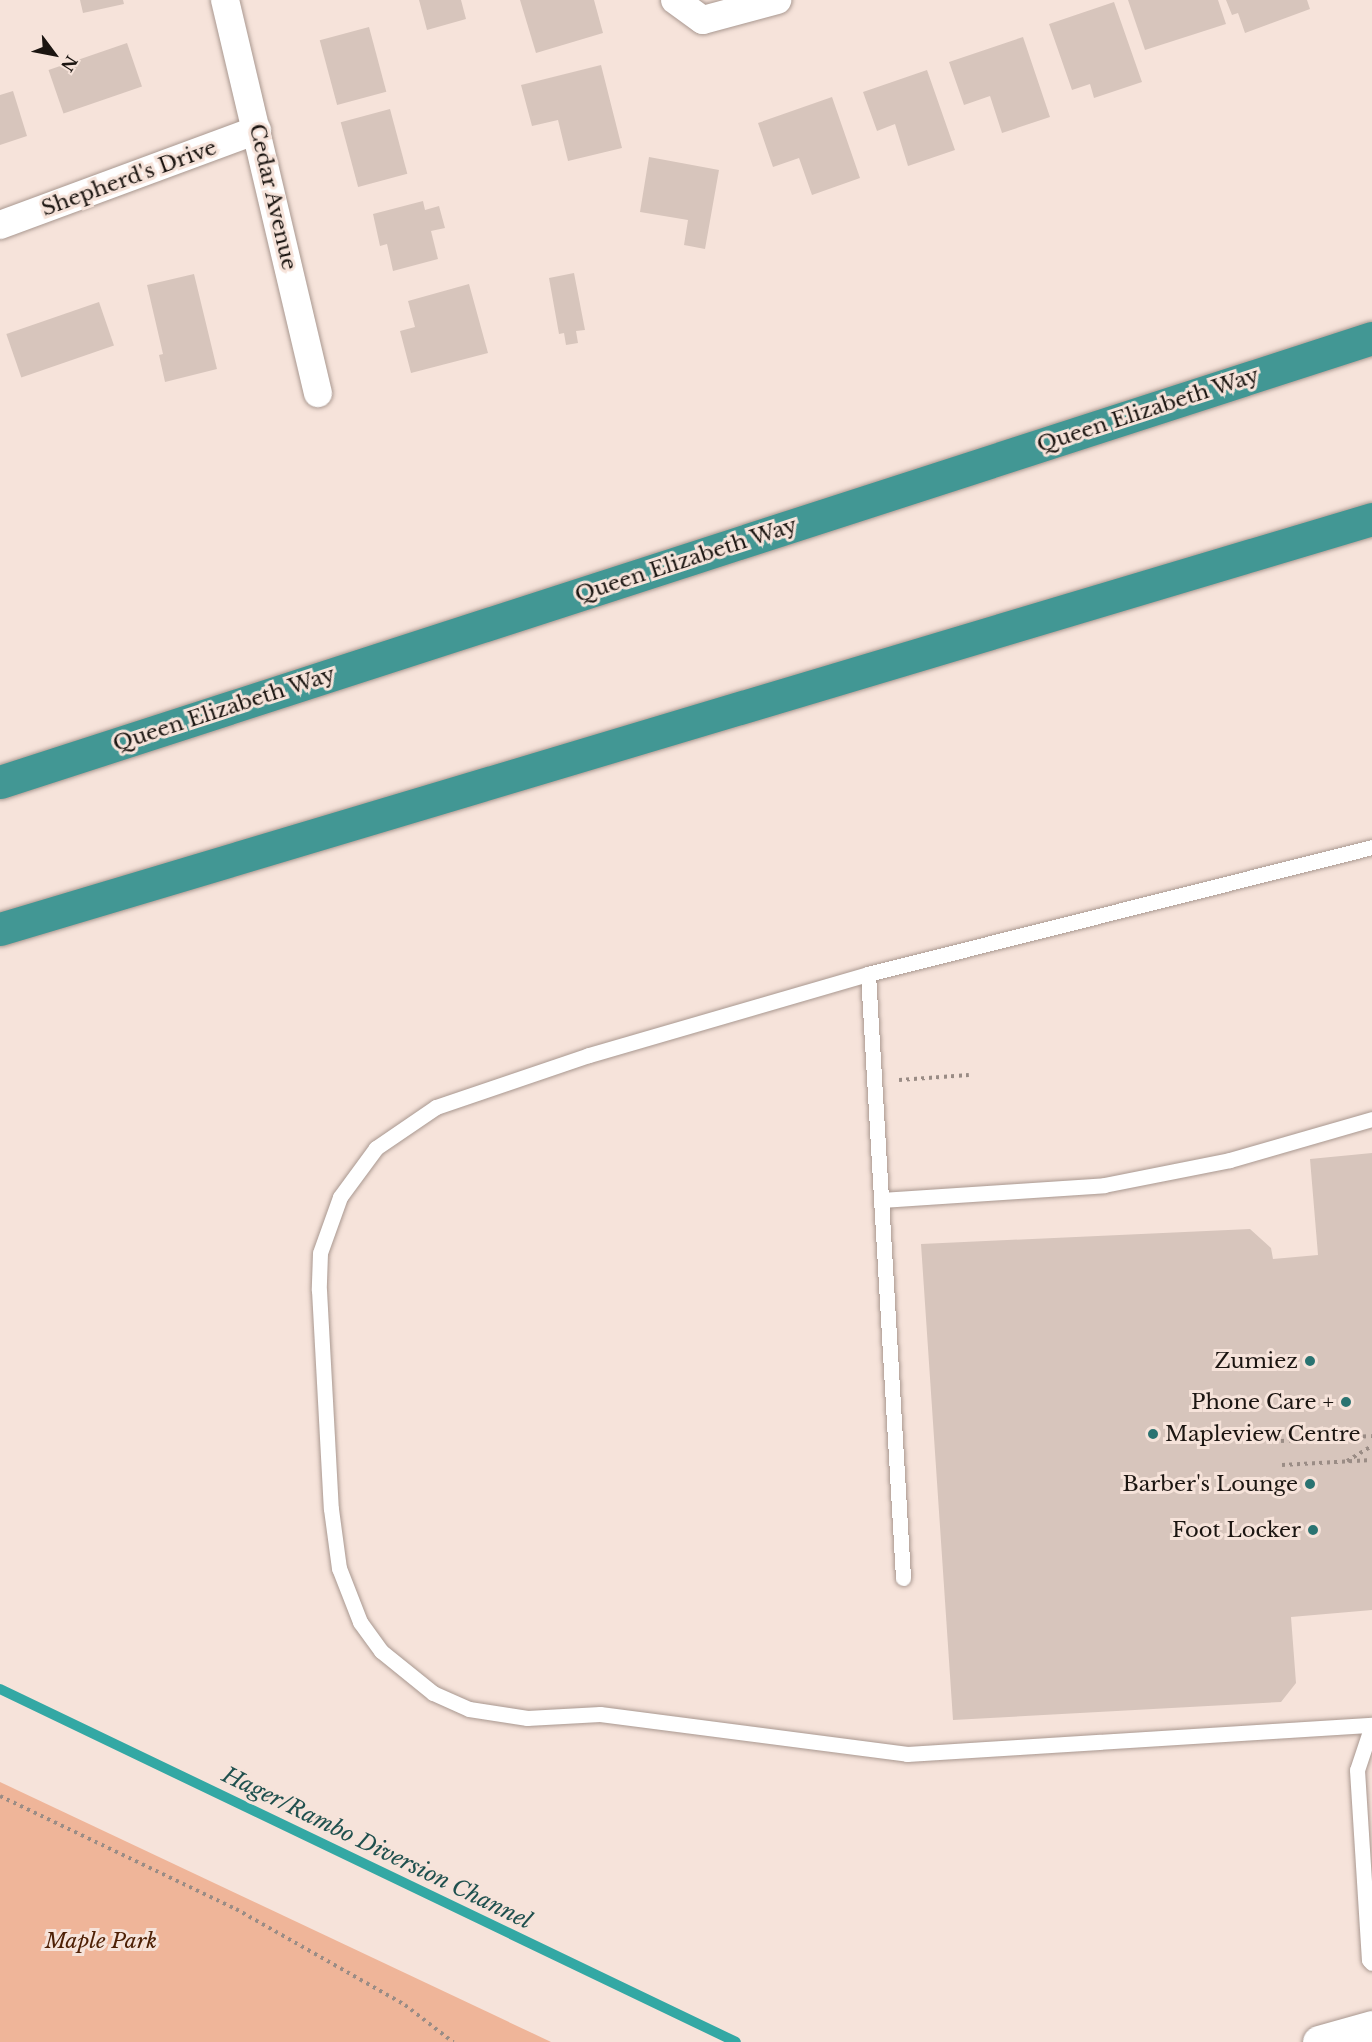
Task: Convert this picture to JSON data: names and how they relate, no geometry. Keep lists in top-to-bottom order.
{
  "streets": {
    "highway": ["Queen Elizabeth Way"],
    "street": ["Shepherd's Drive", "Cedar Avenue"]
  },
  "crossings": [
    ["Shepherd's Drive", "Cedar Avenue"]
  ],
  "water": ["Hager/Rambo Diversion Channel"],
  "parks": ["Maple Park"],
  "places": [
    "Zumiez",
    "Phone Care +",
    "Mapleview Centre",
    "Barber's Lounge",
    "Foot Locker"
  ],
  "north": "bottom right"
}
